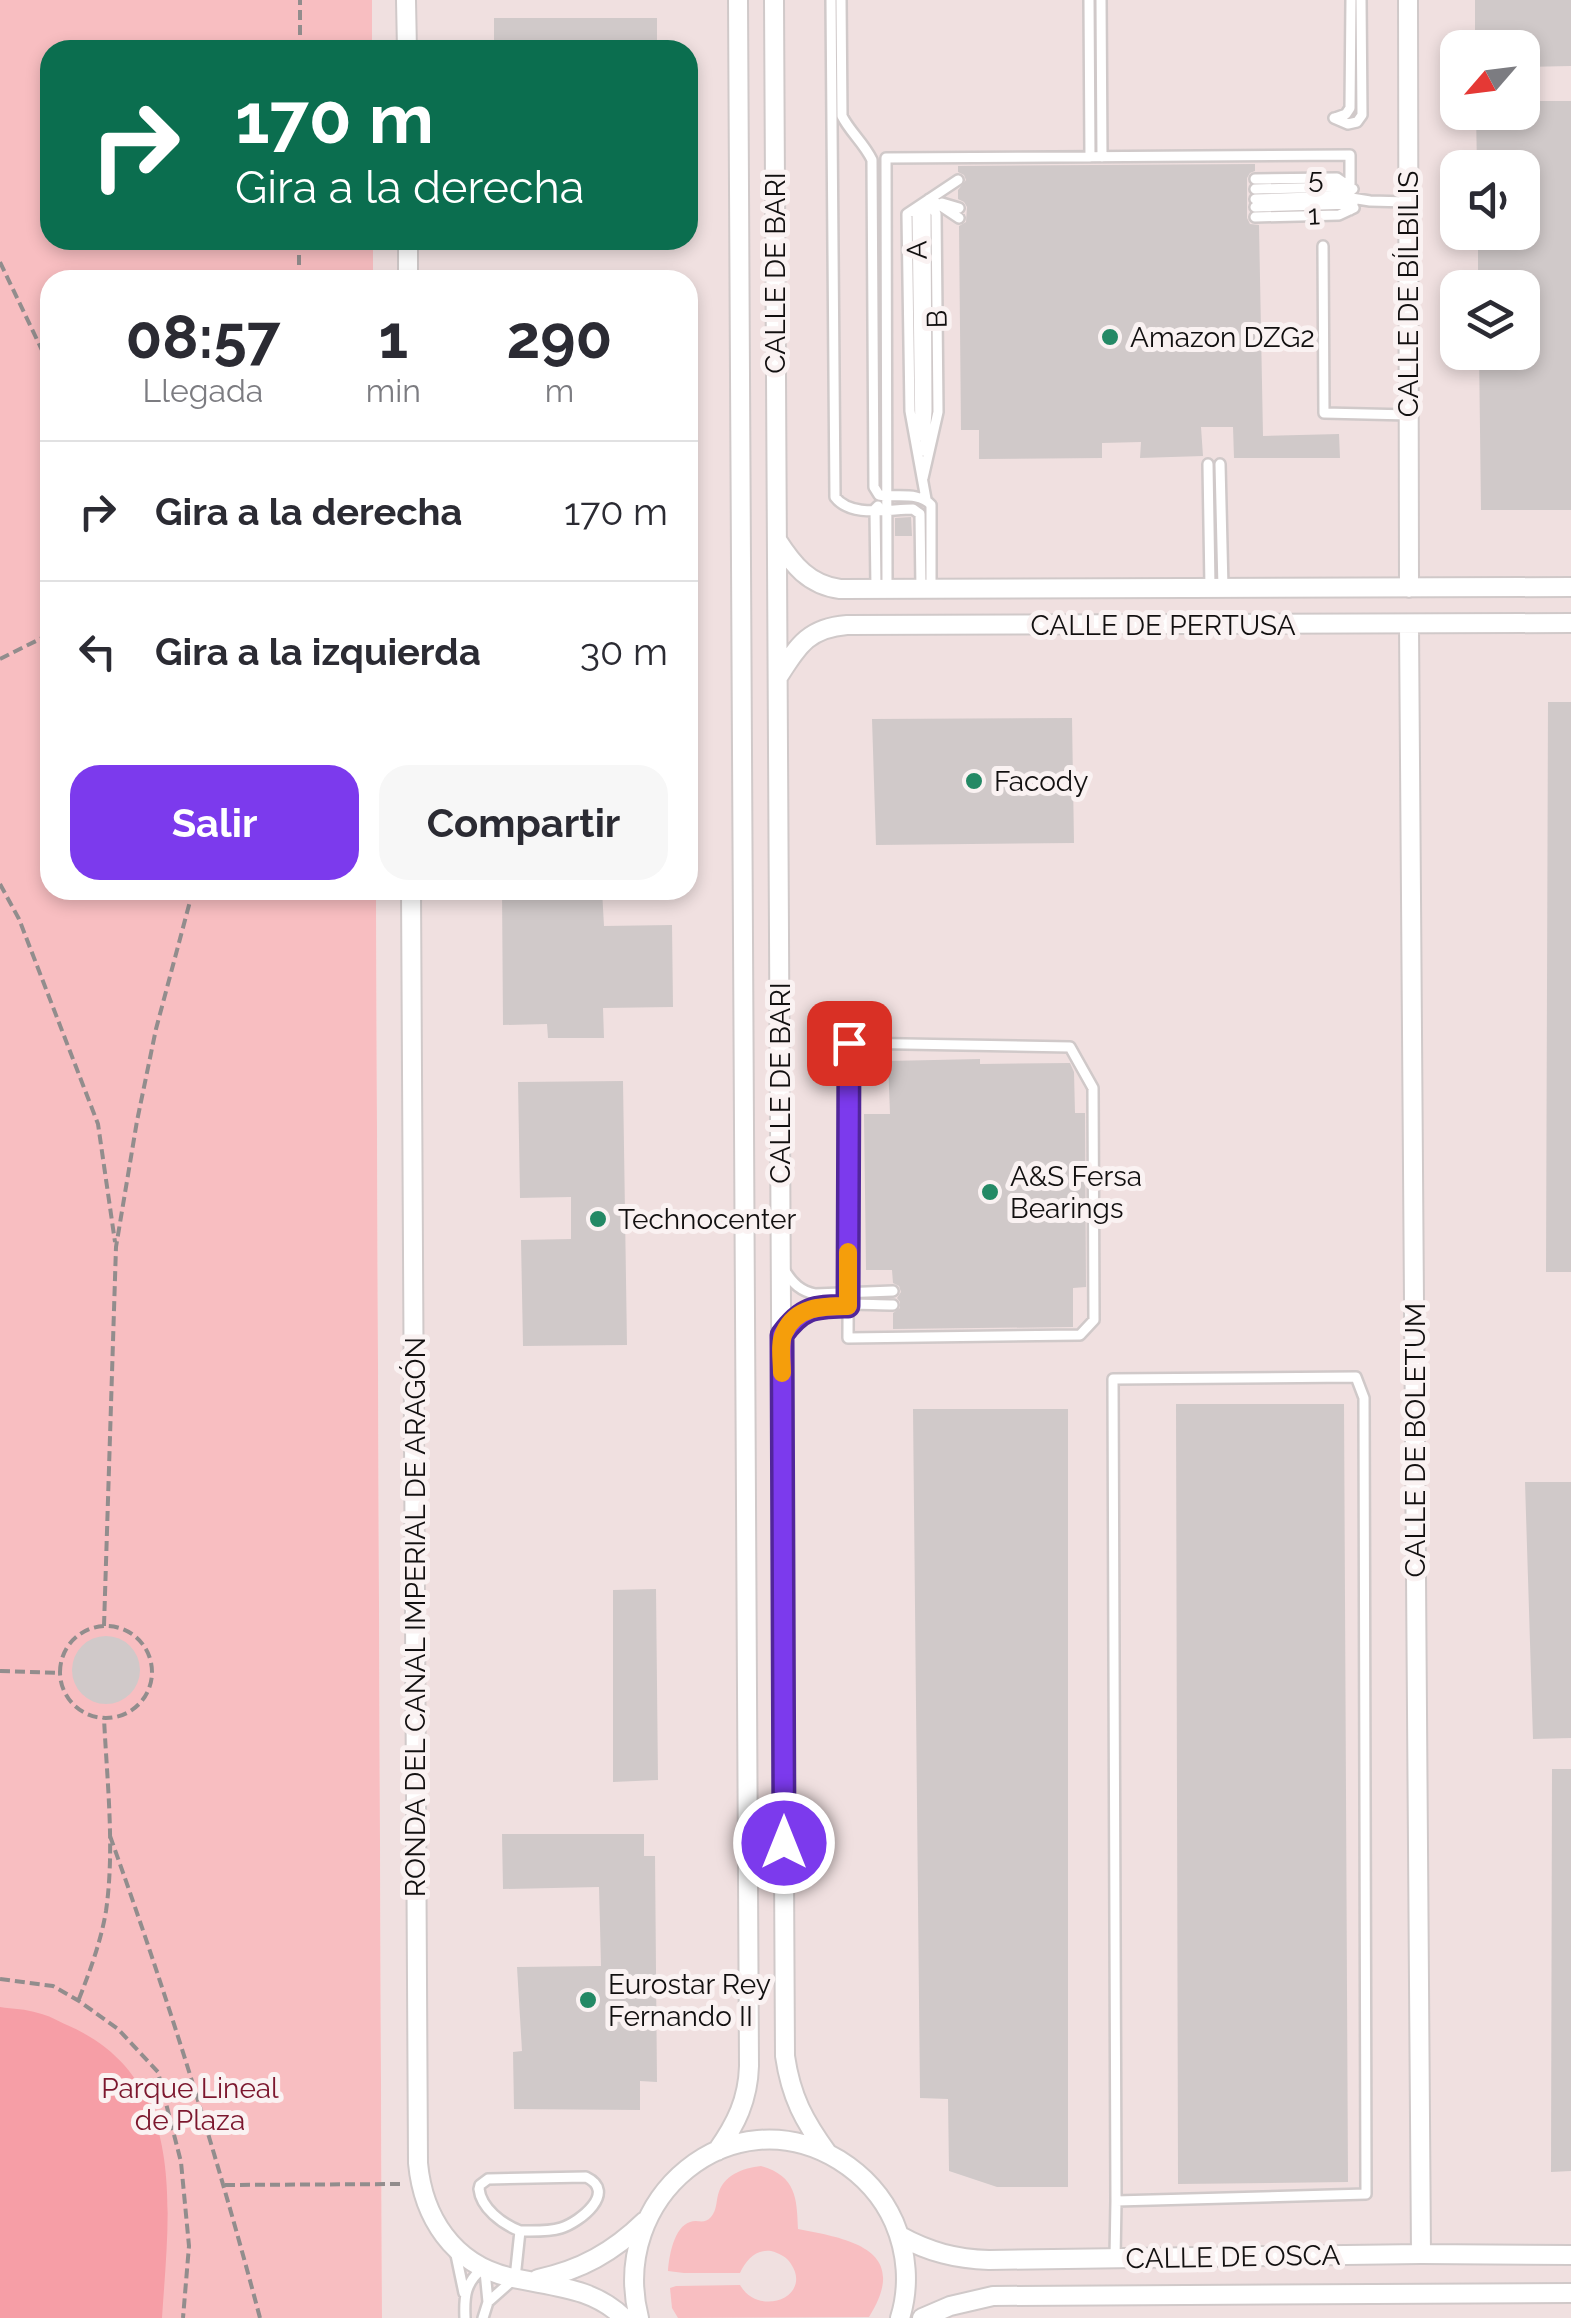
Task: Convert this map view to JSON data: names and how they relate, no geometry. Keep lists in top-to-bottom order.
{
  "streets": {
    "street": [
      "CALLE DE BARI",
      "CALLE DE BÍLBILIS",
      "CALLE DE PERTUSA",
      "CALLE DE BOLETUM",
      "RONDA DEL CANAL IMPERIAL DE ARAGÓN",
      "CALLE DE OSCA"
    ],
    "lane": [
      "5",
      "1",
      "A",
      "B"
    ]
  },
  "crossings": [
    ["5", "1"],
    ["A", "B"],
    ["CALLE DE BARI", "CALLE DE PERTUSA"],
    ["CALLE DE BÍLBILIS", "CALLE DE PERTUSA"],
    ["CALLE DE PERTUSA", "CALLE DE BOLETUM"],
    ["CALLE DE BOLETUM", "CALLE DE OSCA"]
  ],
  "parks": ["Parque Lineal de Plaza"],
  "places": [
    "Amazon DZG2",
    "Facody",
    "A&S Fersa Bearings",
    "Technocenter",
    "Eurostar Rey Fernando II"
  ],
  "north": "bottom left",
  "page": {
    "turn": ["170 m", "Gira a la derecha"],
    "eta": [
      "08:57",
      "Llegada",
      "1",
      "min",
      "290",
      "m"
    ],
    "list": [
      {
        "name": "Gira a la derecha",
        "value": "170 m"
      },
      {
        "name": "Gira a la izquierda",
        "value": "30 m"
      }
    ],
    "buttons": ["Salir", "Compartir"]
  }
}
